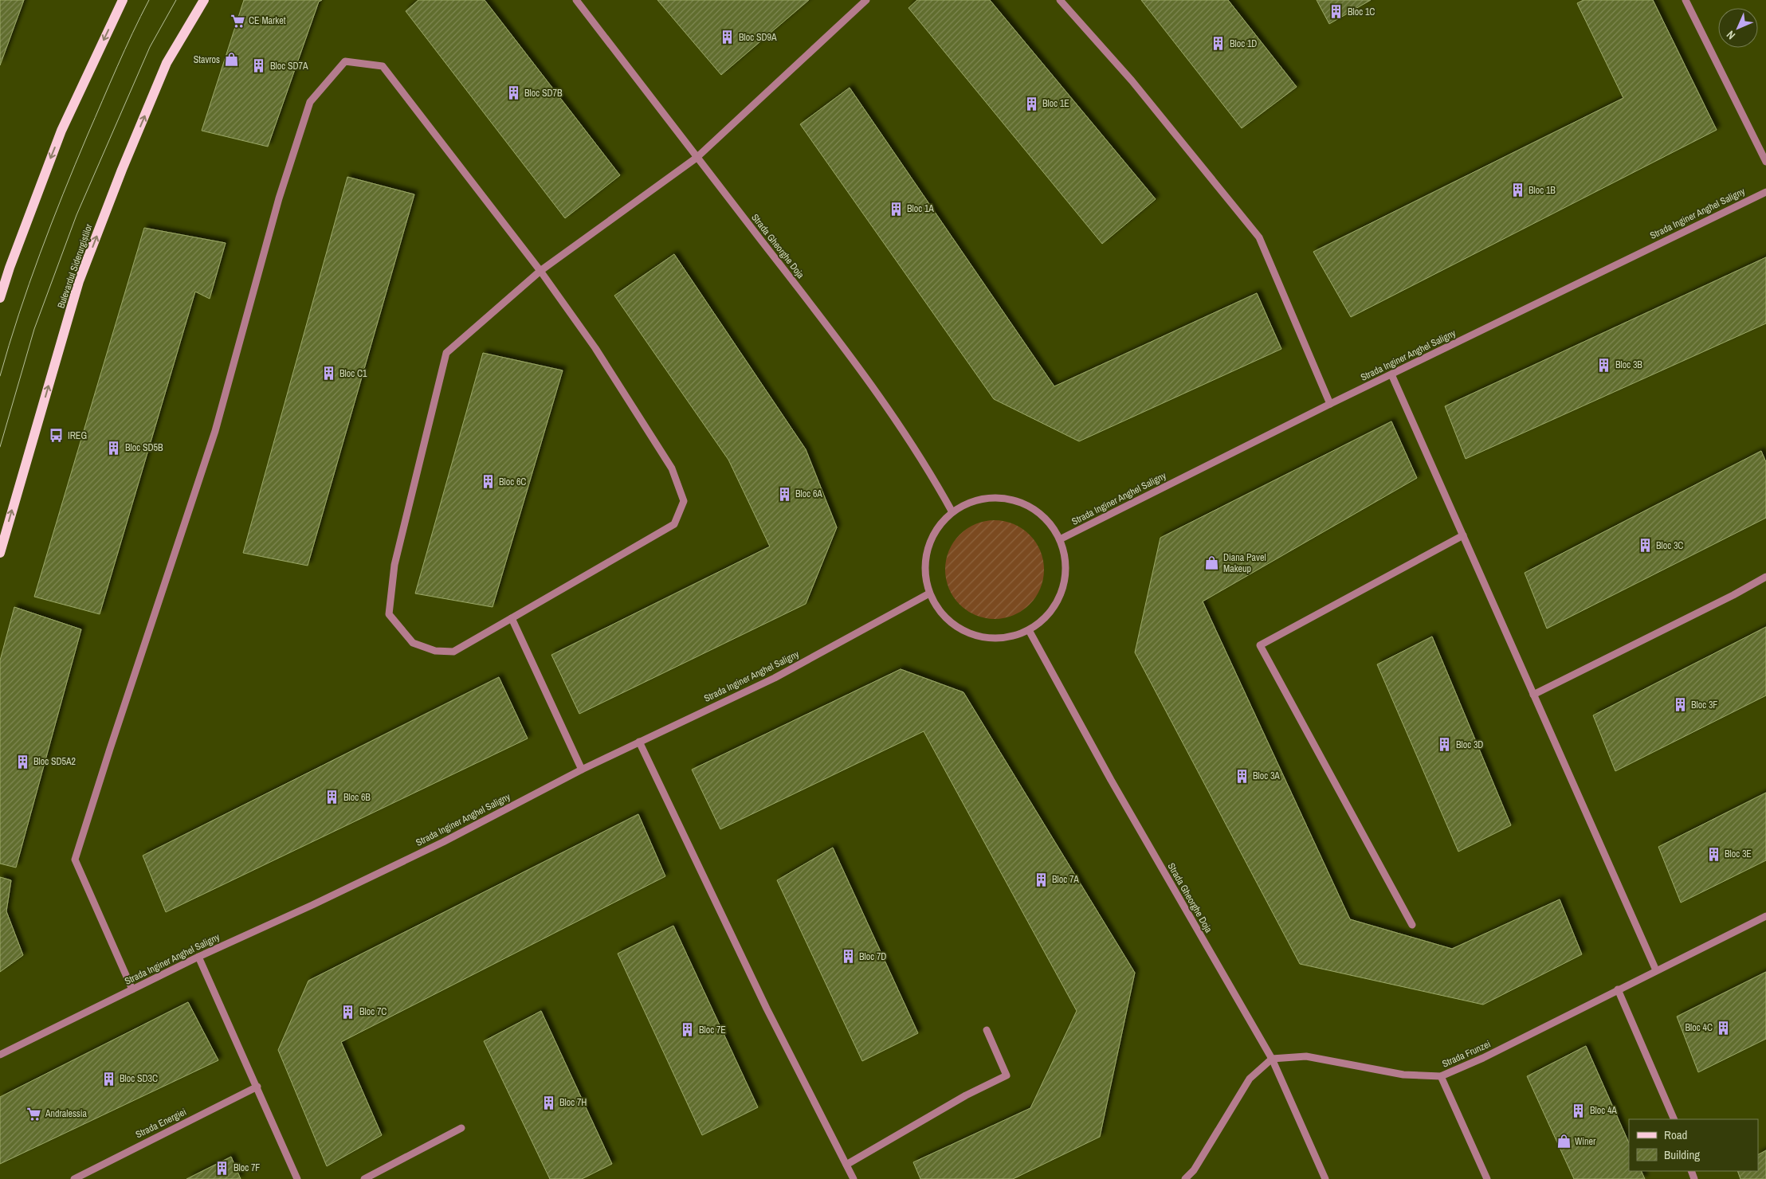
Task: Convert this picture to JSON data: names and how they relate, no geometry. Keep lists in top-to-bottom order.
{
  "streets": {
    "main road": ["Bulevardul Siderurgiștilor"],
    "street": [
      "Strada Inginer Anghel Saligny",
      "Strada Gheorghe Doja",
      "Strada Frunzei",
      "Strada Energiei"
    ]
  },
  "crossings": [
    ["Strada Inginer Anghel Saligny", "Strada Gheorghe Doja"],
    ["Strada Gheorghe Doja", "Strada Frunzei"]
  ],
  "places": {
    "building": [
      "Bloc 1C",
      "Bloc SD9A",
      "Bloc 1D",
      "Bloc SD7A",
      "Bloc SD7B",
      "Bloc 1E",
      "Bloc 1B",
      "Bloc 1A",
      "Bloc 3B",
      "Bloc C1",
      "Bloc SD5B",
      "Bloc 6C",
      "Bloc 6A",
      "Bloc 3C",
      "Bloc 3F",
      "Bloc 3D",
      "Bloc SD5A2",
      "Bloc 3A",
      "Bloc 6B",
      "Bloc 3E",
      "Bloc 7A",
      "Bloc 7D",
      "Bloc 7C",
      "Bloc 4C",
      "Bloc 7E",
      "Bloc SD3C",
      "Bloc 7H",
      "Bloc 4A",
      "Bloc 7F"
    ],
    "supermarket": ["CE Market", "Andralessia"],
    "shop": ["Stavros", "Diana Pavel Makeup", "Winer"],
    "bus stop": ["IREG"]
  },
  "legend": ["Road", "Building"],
  "north": "bottom left"
}
